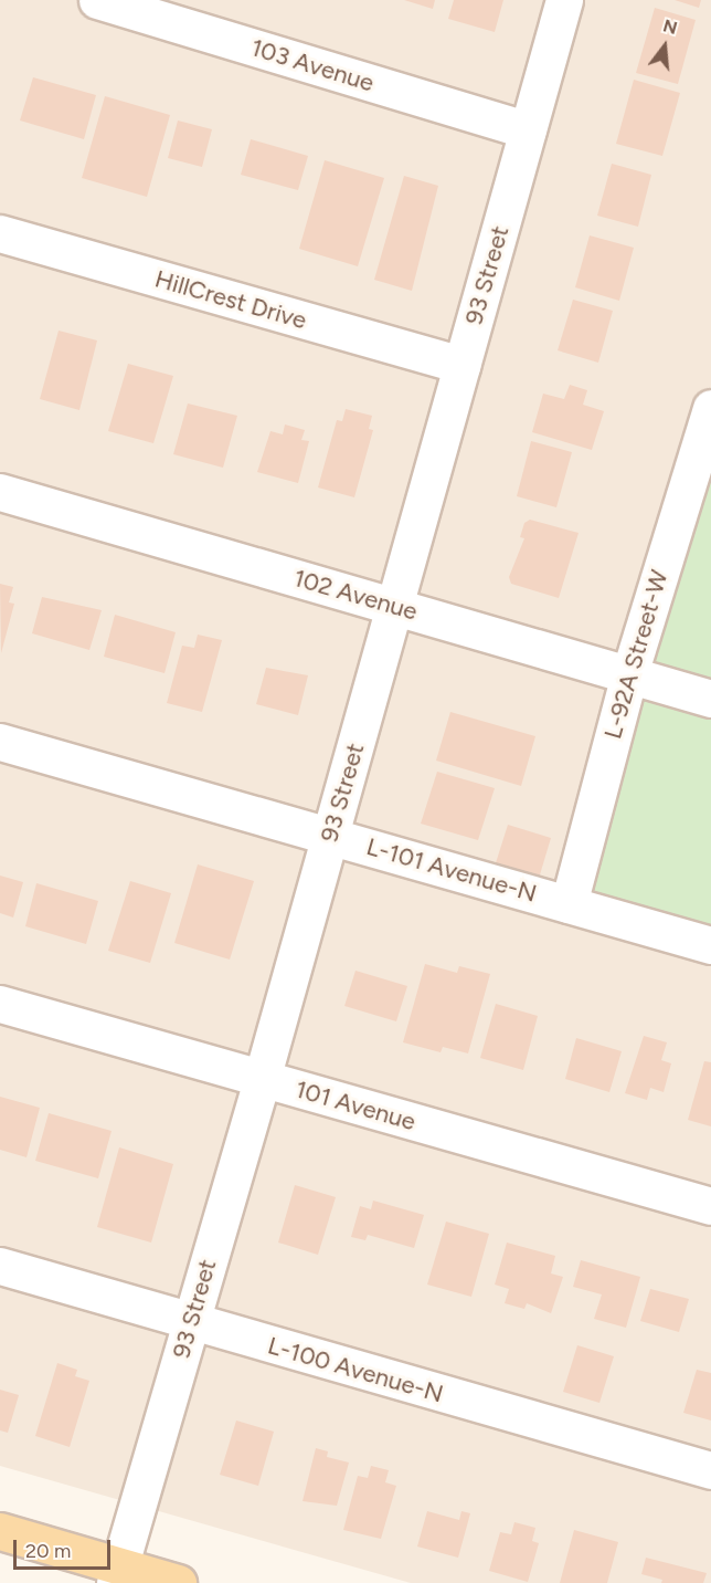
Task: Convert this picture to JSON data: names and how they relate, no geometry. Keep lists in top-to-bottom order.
{
  "streets": {
    "street": [
      "103 Avenue",
      "93 Street",
      "HillCrest Drive",
      "102 Avenue",
      "L-92A Street-W",
      "L-101 Avenue-N",
      "101 Avenue",
      "L-100 Avenue-N"
    ]
  },
  "crossings": [
    ["103 Avenue", "93 Street"],
    ["93 Street", "HillCrest Drive"],
    ["93 Street", "102 Avenue"],
    ["93 Street", "L-101 Avenue-N"],
    ["93 Street", "101 Avenue"],
    ["93 Street", "L-100 Avenue-N"],
    ["102 Avenue", "L-92A Street-W"],
    ["L-92A Street-W", "L-101 Avenue-N"]
  ],
  "scale_bar": "20 m",
  "north": "top"
}
